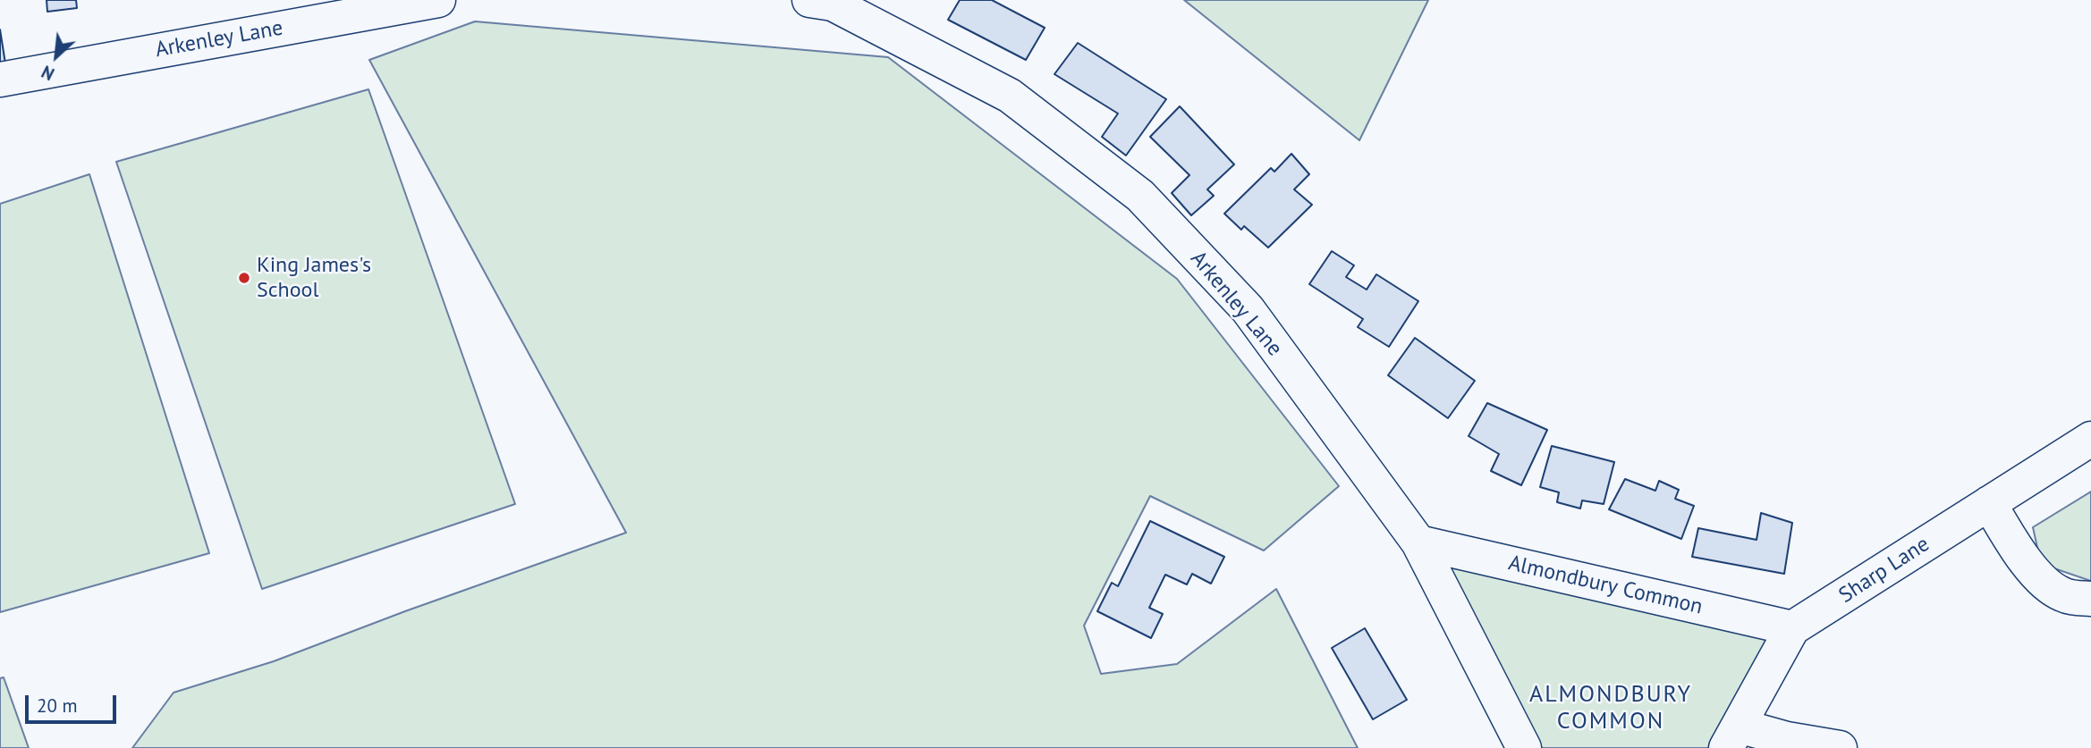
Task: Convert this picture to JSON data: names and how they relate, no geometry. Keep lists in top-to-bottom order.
{
  "streets": {
    "street": ["Arkenley Lane", "Sharp Lane", "Almondbury Common"]
  },
  "crossings": [
    ["Arkenley Lane", "Almondbury Common"],
    ["Sharp Lane", "Almondbury Common"]
  ],
  "districts": ["ALMONDBURY COMMON"],
  "places": ["King James's School"],
  "scale_bar": "20 m",
  "north": "bottom left"
}
